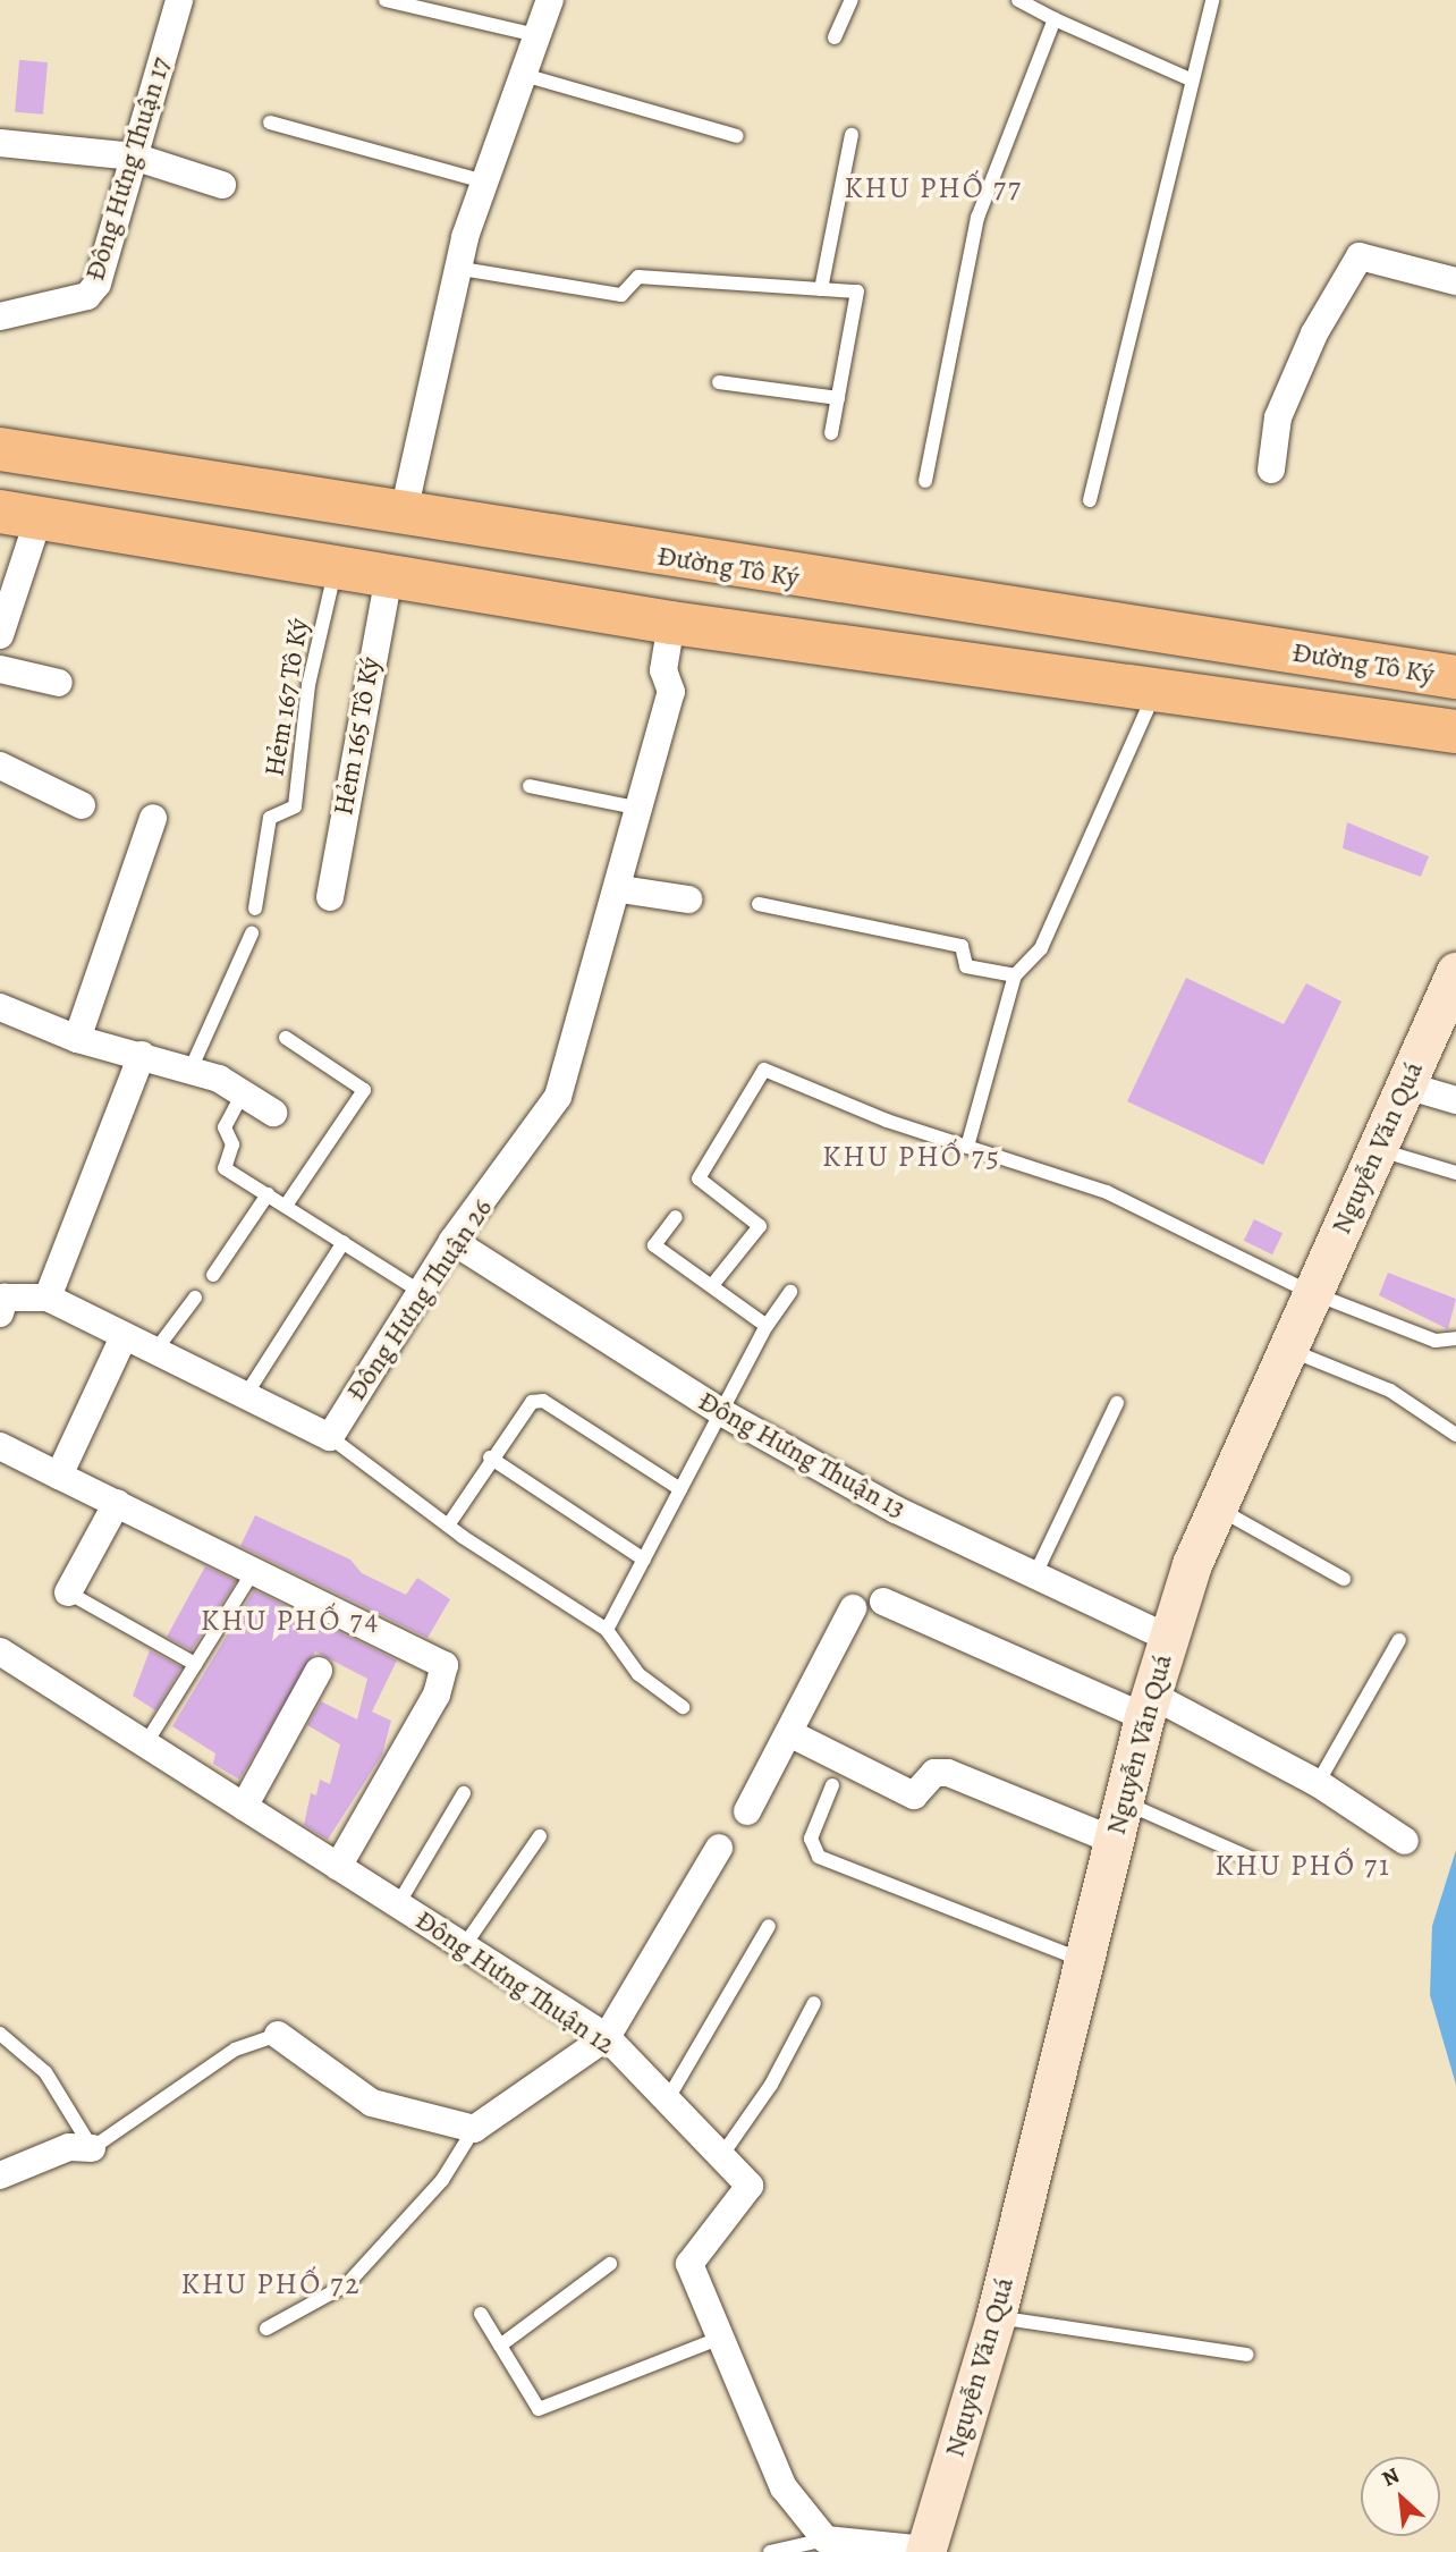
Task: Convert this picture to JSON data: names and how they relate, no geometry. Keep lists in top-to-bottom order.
{
  "streets": {
    "main road": ["Đường Tô Ký", "Nguyễn Văn Quá"],
    "street": [
      "Đông Hưng Thuận 17",
      "Hẻm 165 Tô Ký",
      "Đông Hưng Thuận 26",
      "Đông Hưng Thuận 13",
      "Đông Hưng Thuận 12"
    ],
    "lane": ["Hẻm 167 Tô Ký"]
  },
  "crossings": [
    ["Đường Tô Ký", "Hẻm 167 Tô Ký"],
    ["Đường Tô Ký", "Hẻm 165 Tô Ký"],
    ["Đường Tô Ký", "Đông Hưng Thuận 26"],
    ["Nguyễn Văn Quá", "Đông Hưng Thuận 13"],
    ["Đông Hưng Thuận 26", "Đông Hưng Thuận 13"]
  ],
  "districts": [
    "KHU PHỐ 77",
    "KHU PHỐ 75",
    "KHU PHỐ 74",
    "KHU PHỐ 71",
    "KHU PHỐ 72"
  ],
  "north": "top left"
}
